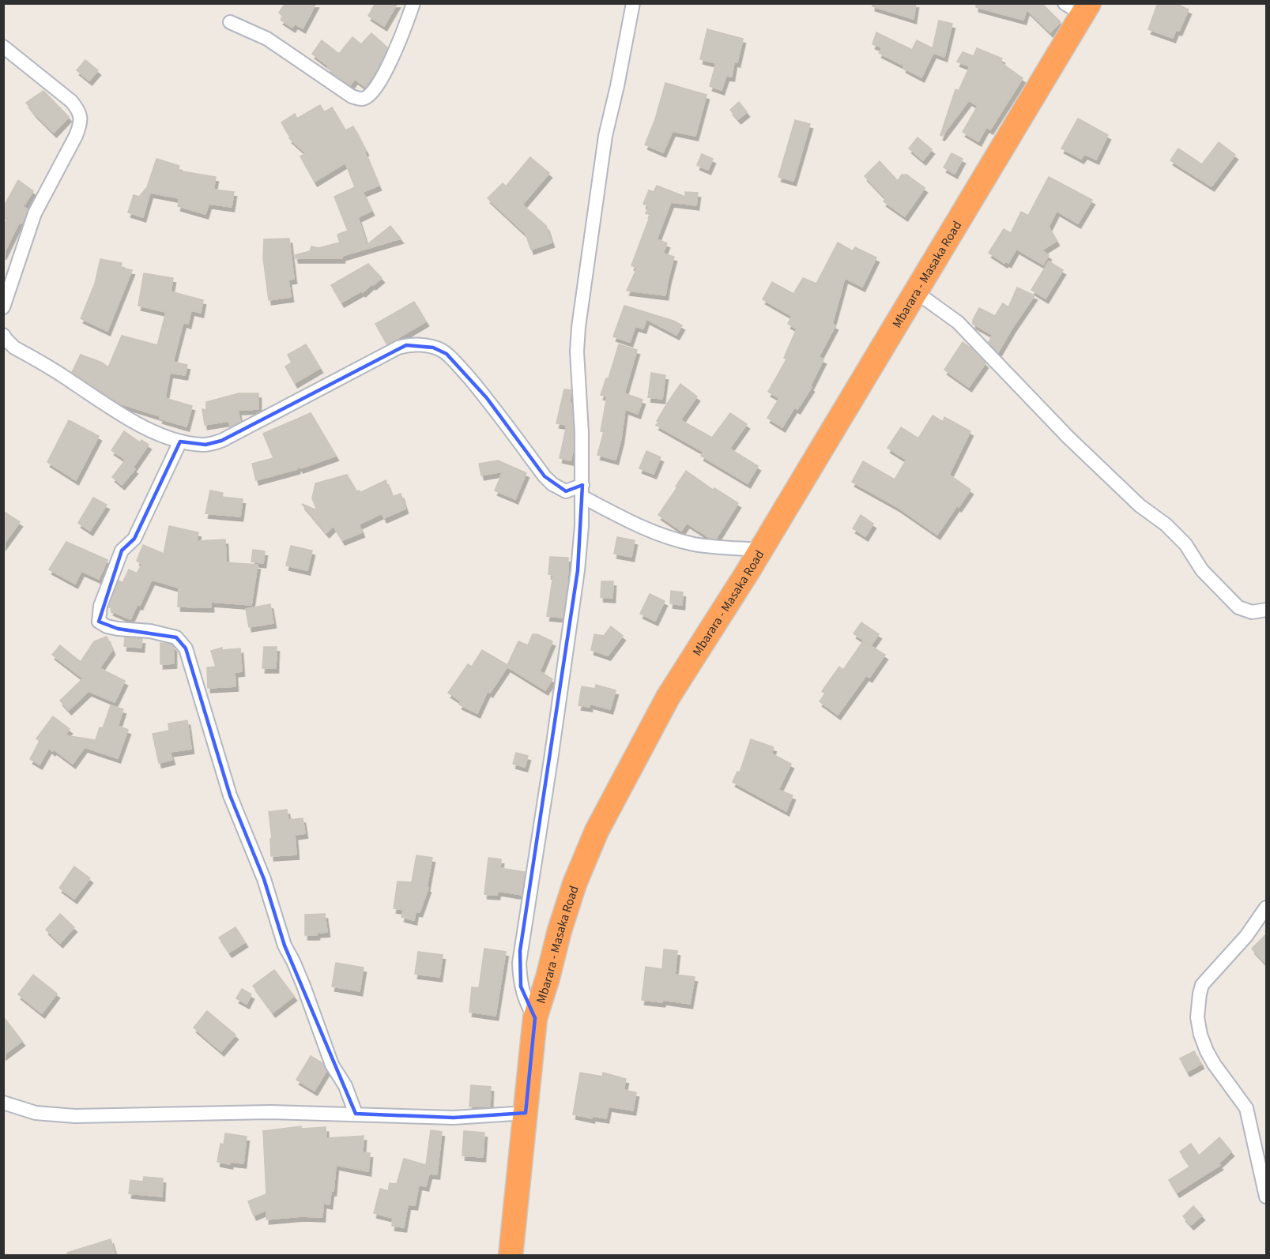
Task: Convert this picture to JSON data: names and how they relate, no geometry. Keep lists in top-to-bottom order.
{
  "streets": {
    "highway": ["Mbarara - Masaka Road"]
  }
}
